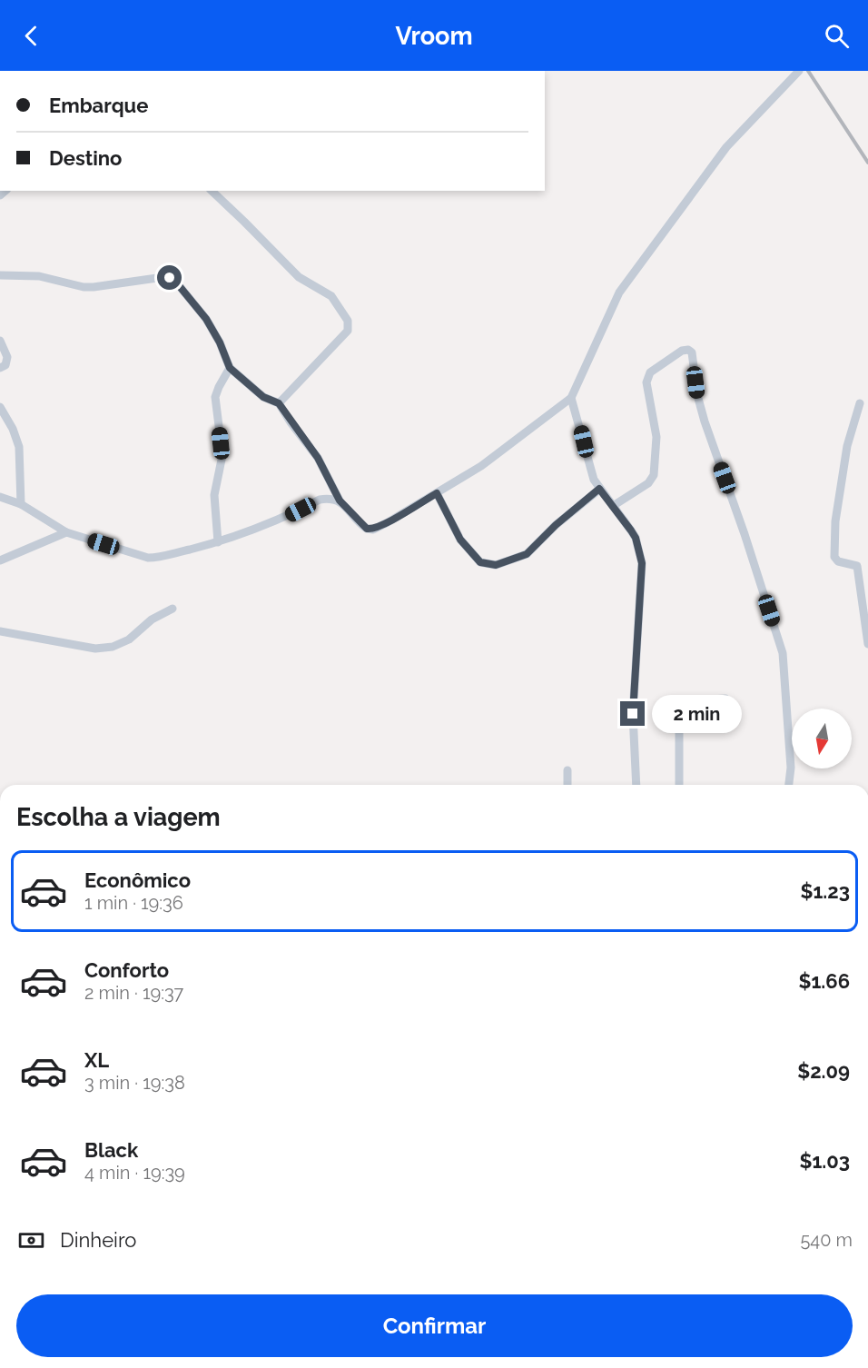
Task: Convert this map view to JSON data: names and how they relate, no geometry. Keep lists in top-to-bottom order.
{
  "north": "bottom",
  "page": {
    "header": "Vroom",
    "banner": ["Embarque", "Destino"],
    "bubble": "2 min",
    "heading": "Escolha a viagem",
    "list": [
      {
        "name": "Econômico",
        "note": "1 min · 19:36",
        "value": "$1.23"
      },
      {
        "name": "Conforto",
        "note": "2 min · 19:37",
        "value": "$1.66"
      },
      {
        "name": "XL",
        "note": "3 min · 19:38",
        "value": "$2.09"
      },
      {
        "name": "Black",
        "note": "4 min · 19:39",
        "value": "$1.03"
      }
    ],
    "pay": ["Dinheiro", "540 m"],
    "buttons": "Confirmar"
  }
}
